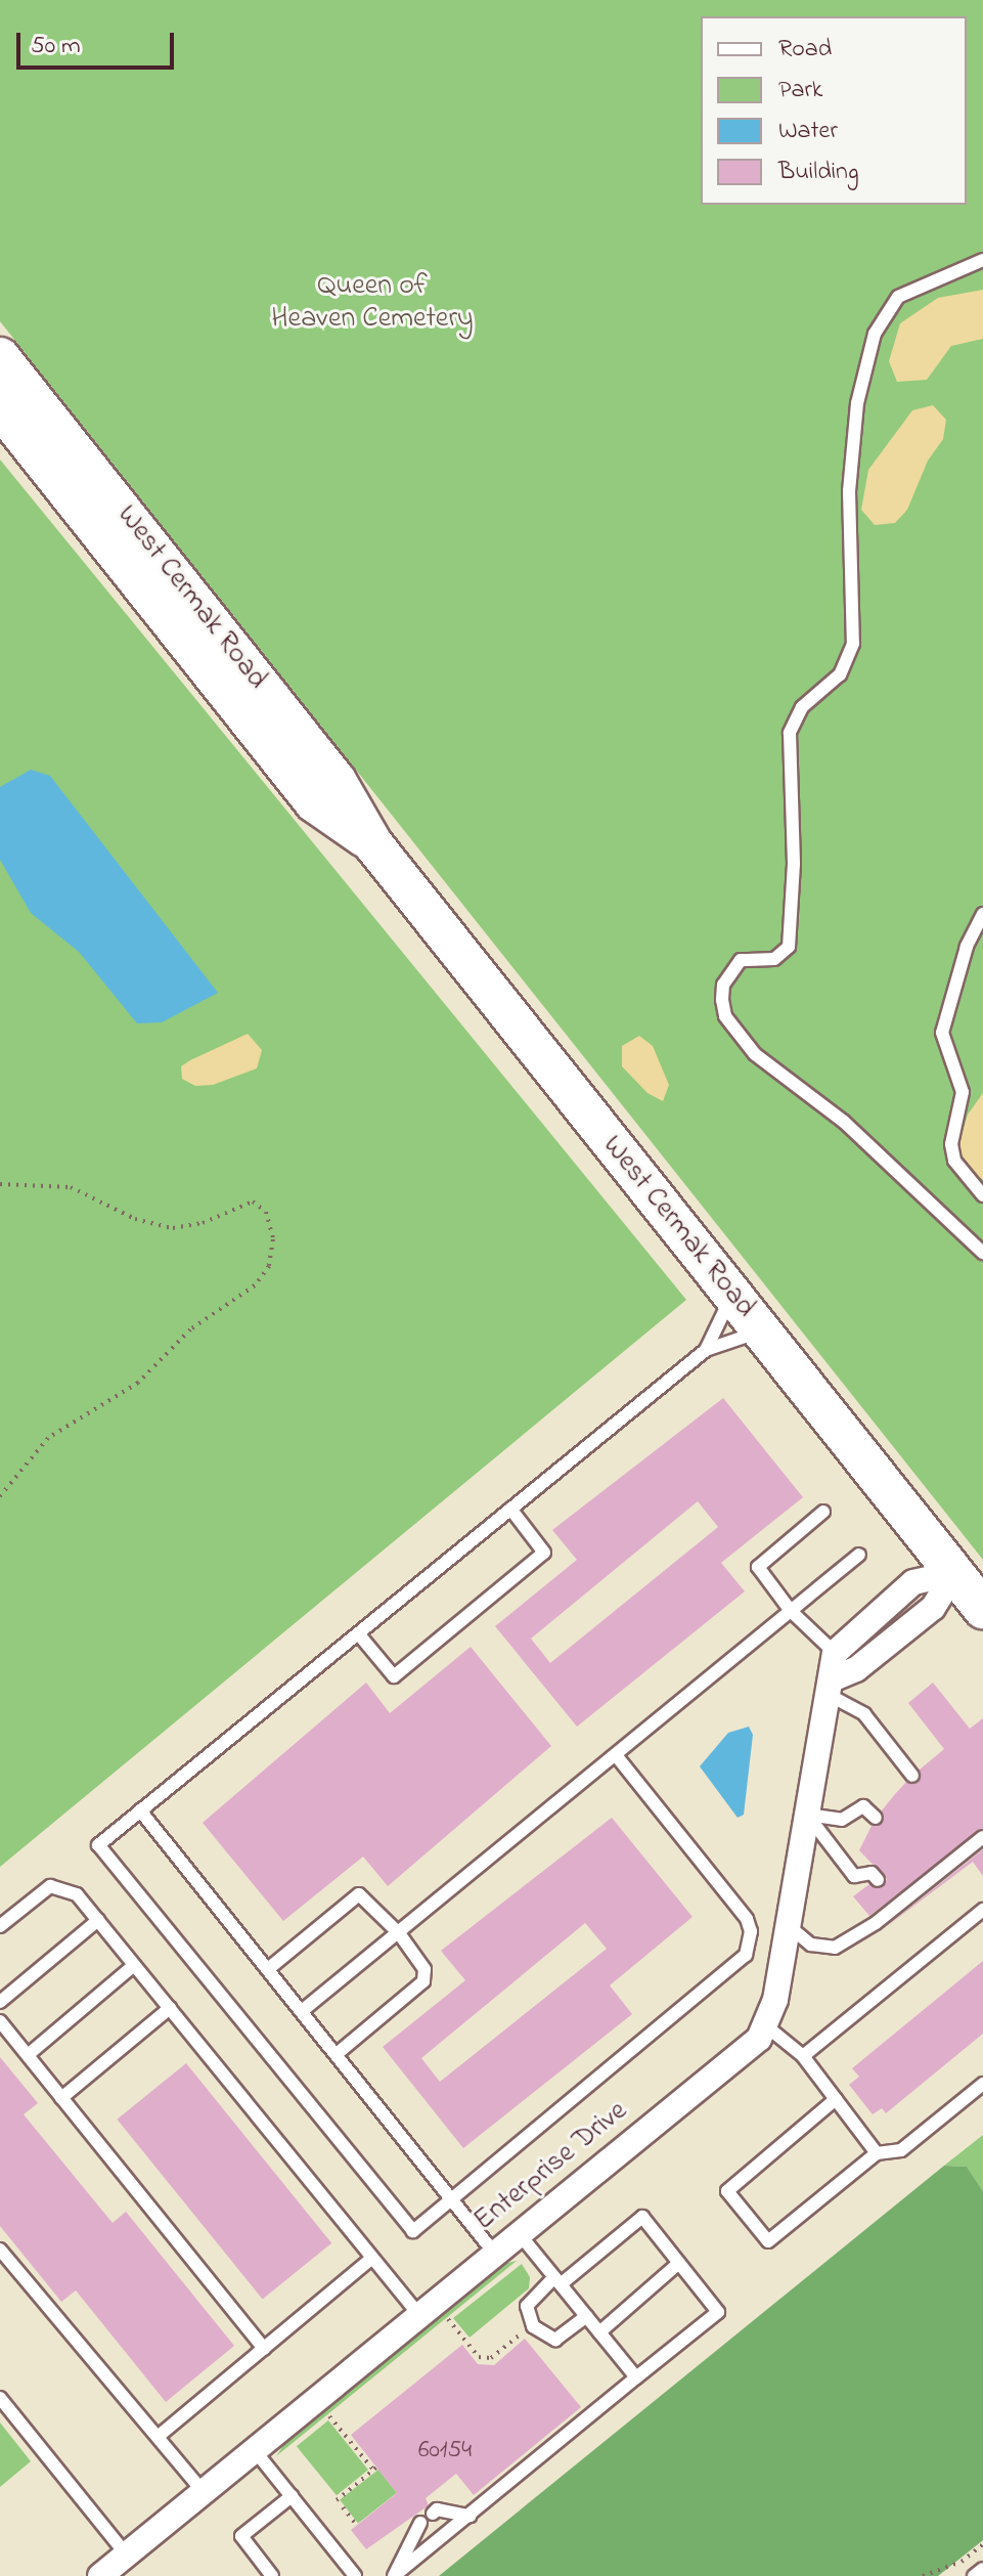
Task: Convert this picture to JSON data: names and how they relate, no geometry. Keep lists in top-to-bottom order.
{
  "streets": {
    "main road": ["West Cermak Road"],
    "street": ["Enterprise Drive"]
  },
  "parks": ["Queen of Heaven Cemetery"],
  "house_numbers": ["60154"],
  "legend": [
    "Road",
    "Park",
    "Water",
    "Building"
  ],
  "scale_bar": "50 m"
}
